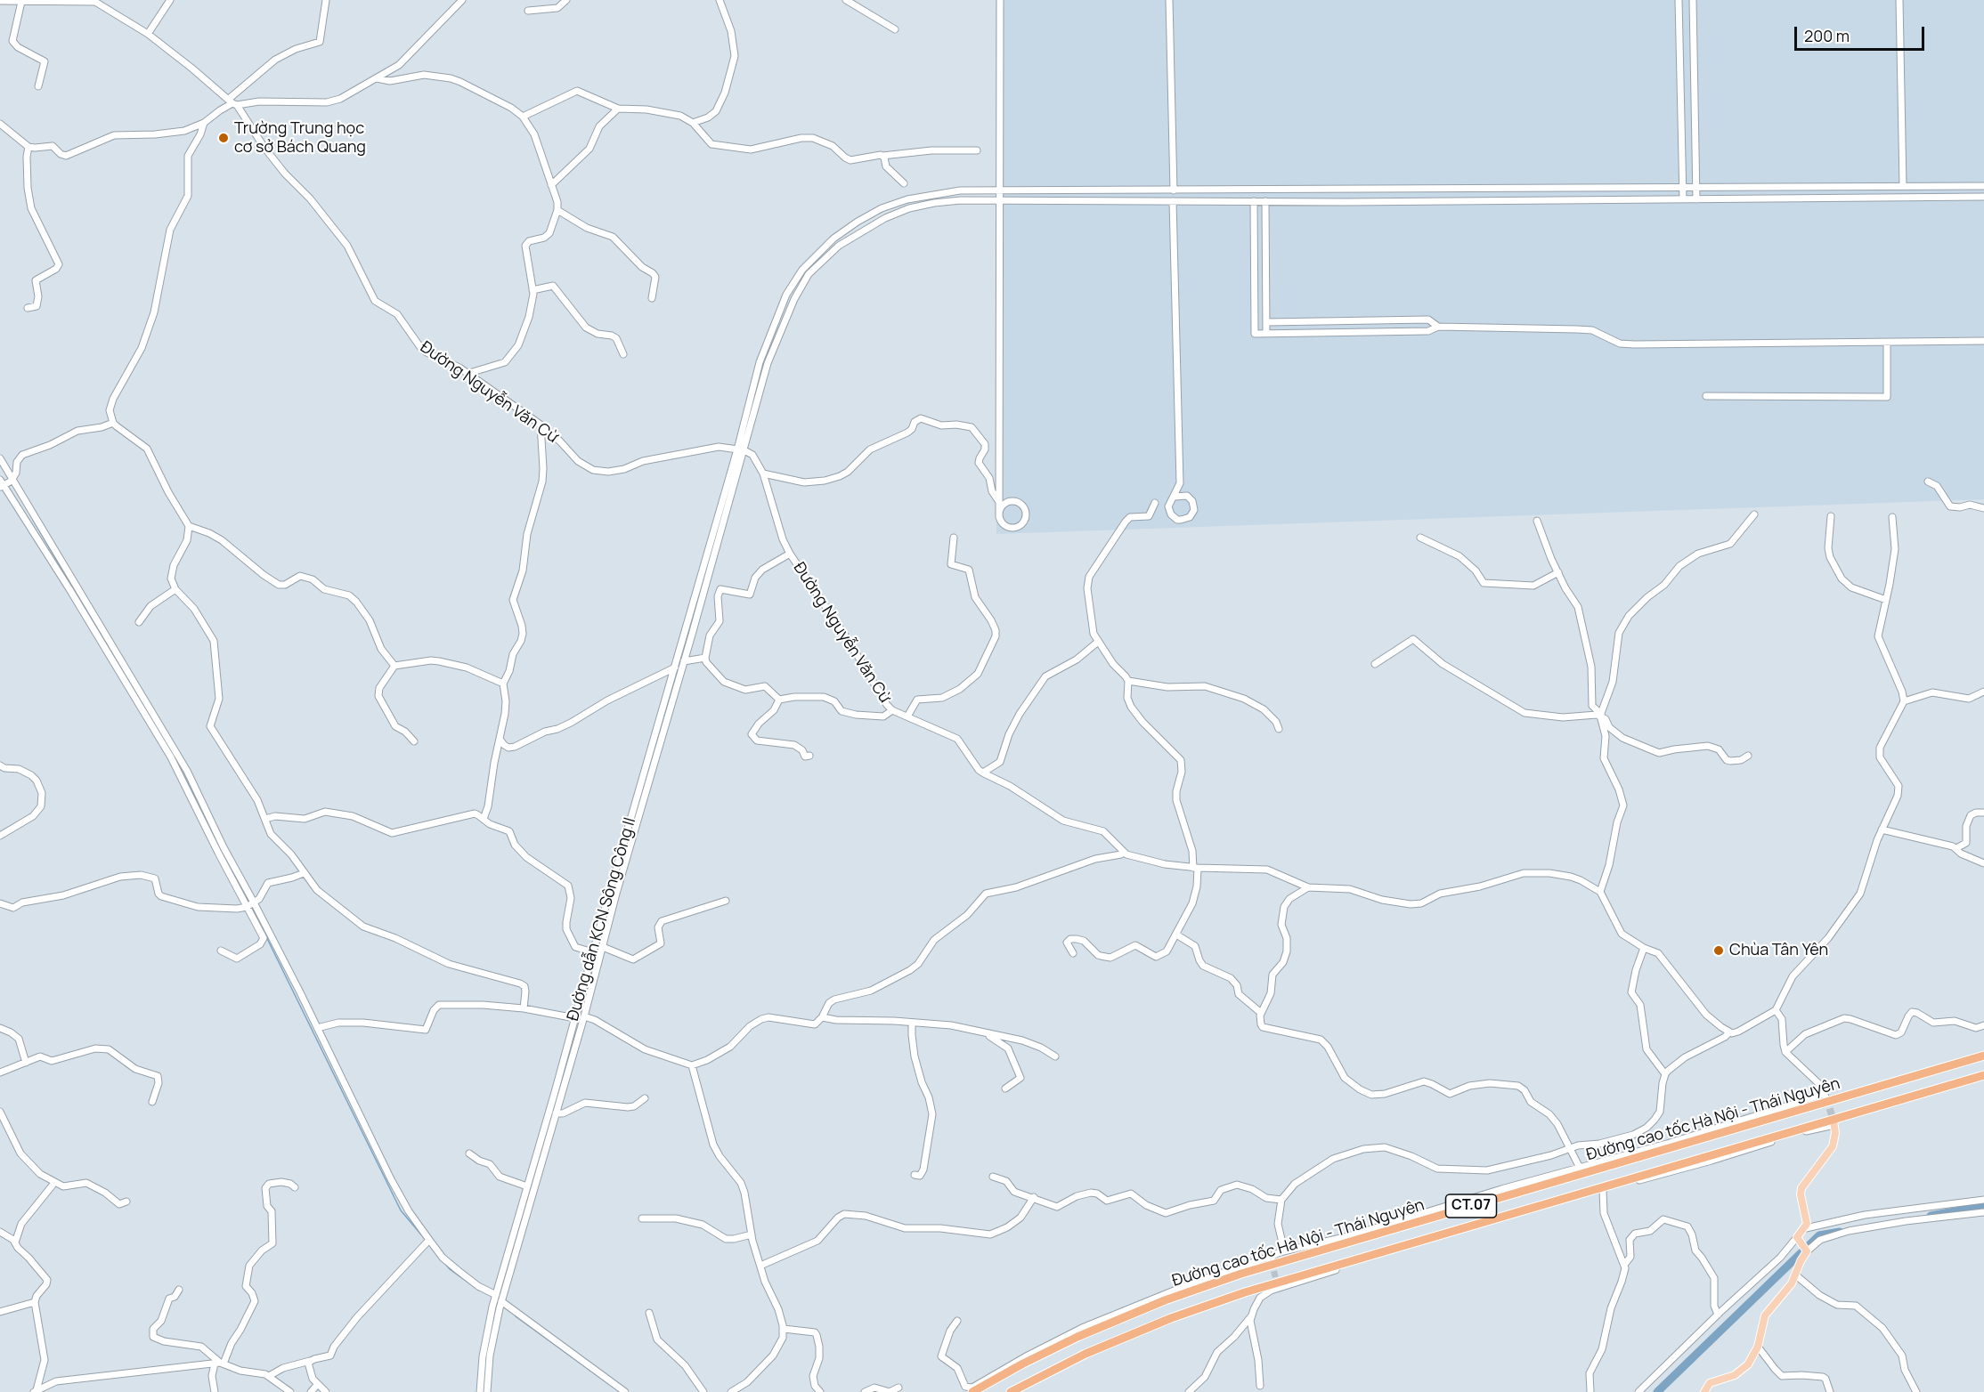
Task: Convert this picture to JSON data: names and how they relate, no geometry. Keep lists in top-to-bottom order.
{
  "streets": {
    "highway": ["Đường cao tốc Hà Nội - Thái Nguyên", "CT.07"],
    "street": ["Đường Nguyễn Văn Cừ", "Đường dẫn KCN Sông Công II"]
  },
  "crossings": [
    ["Đường Nguyễn Văn Cừ", "Đường dẫn KCN Sông Công II"]
  ],
  "places": ["Trường Trung học cơ sở Bách Quang", "Chùa Tân Yên"],
  "scale_bar": "200 m"
}
